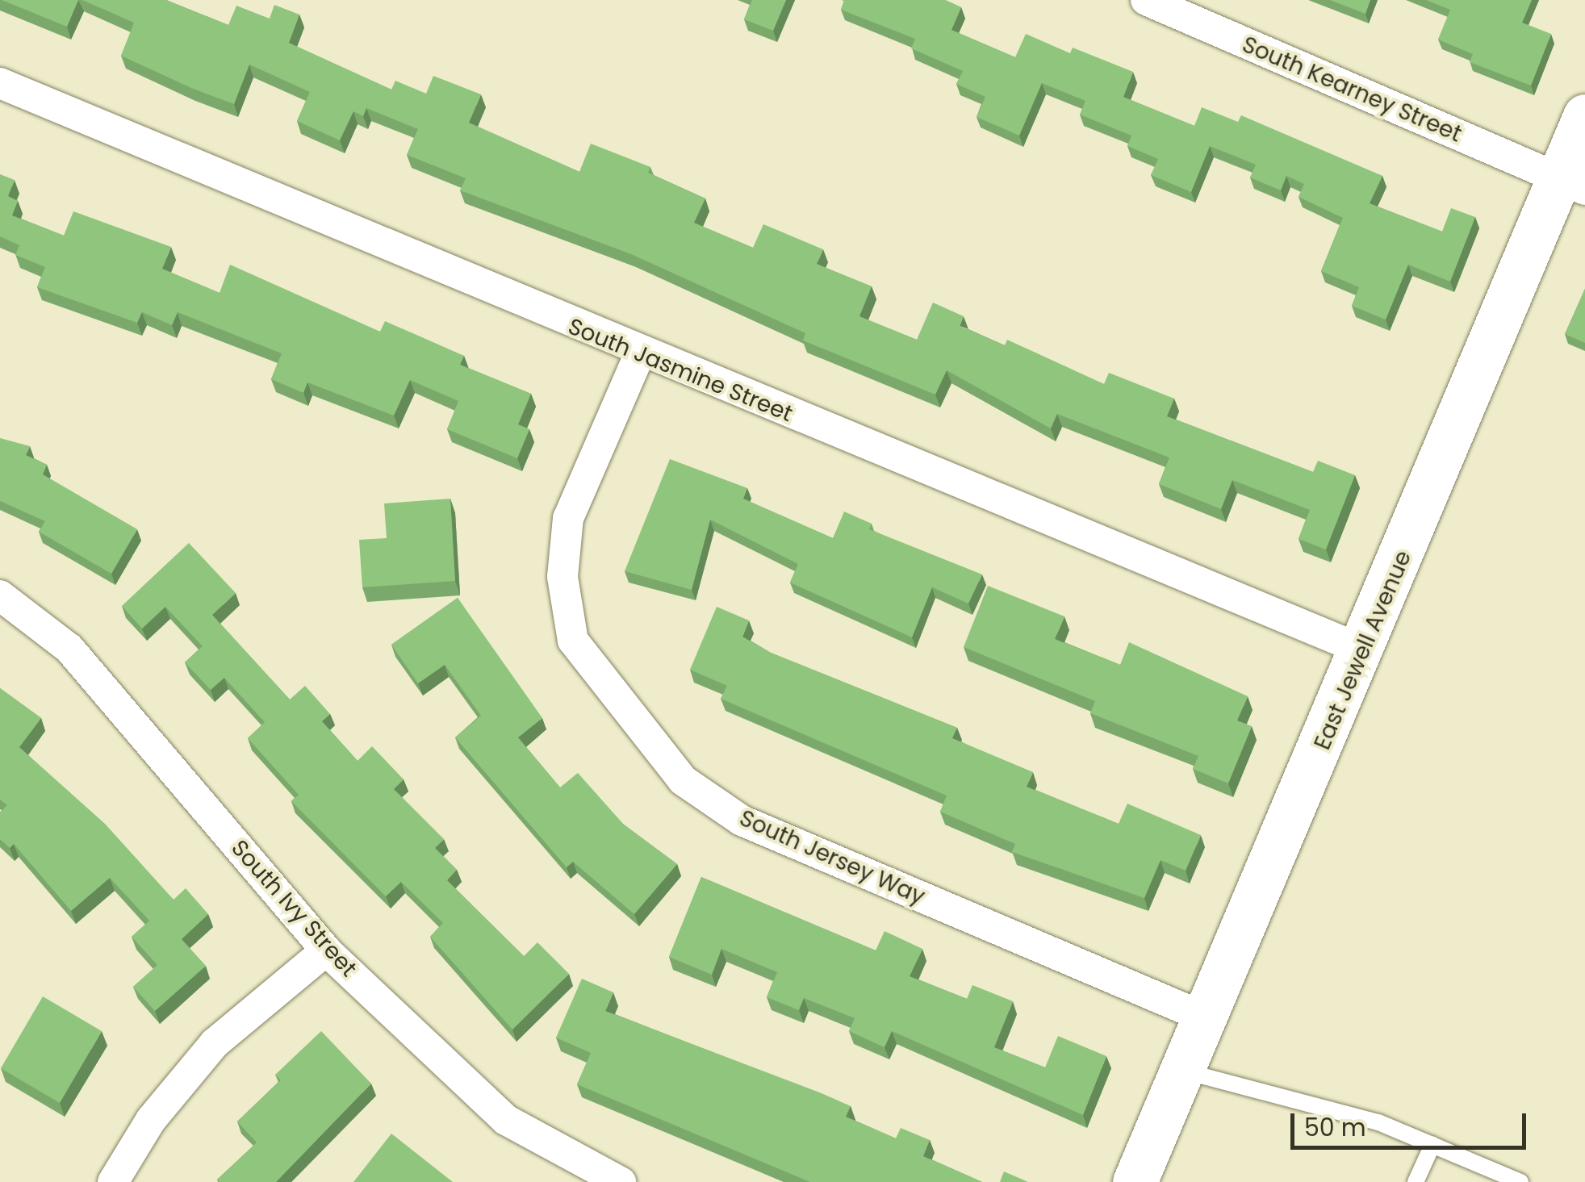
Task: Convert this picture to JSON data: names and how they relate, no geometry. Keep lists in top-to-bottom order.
{
  "streets": {
    "street": [
      "South Kearney Street",
      "South Jasmine Street",
      "East Jewell Avenue",
      "South Jersey Way",
      "South Ivy Street"
    ]
  },
  "crossings": [
    ["South Kearney Street", "East Jewell Avenue"],
    ["South Jasmine Street", "East Jewell Avenue"],
    ["South Jasmine Street", "South Jersey Way"],
    ["East Jewell Avenue", "South Jersey Way"]
  ],
  "scale_bar": "50 m"
}
